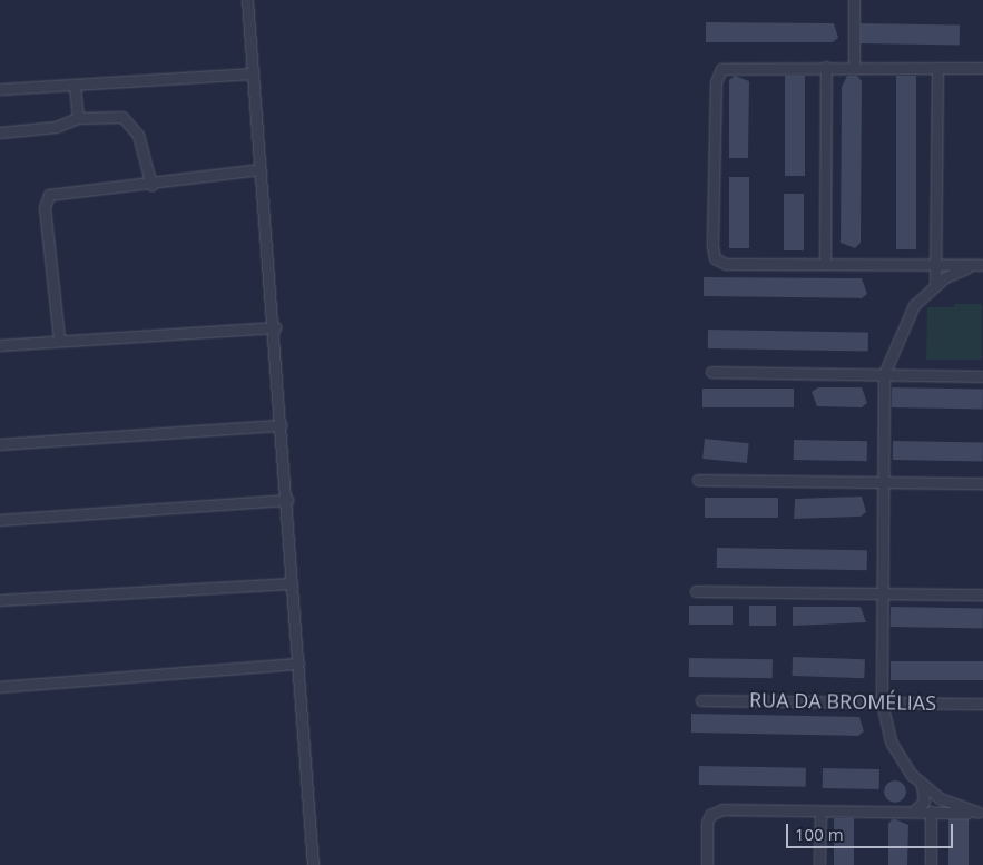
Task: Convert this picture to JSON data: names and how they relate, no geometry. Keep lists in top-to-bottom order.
{
  "streets": {
    "street": ["RUA DA BROMÉLIAS"]
  },
  "scale_bar": "100 m"
}
